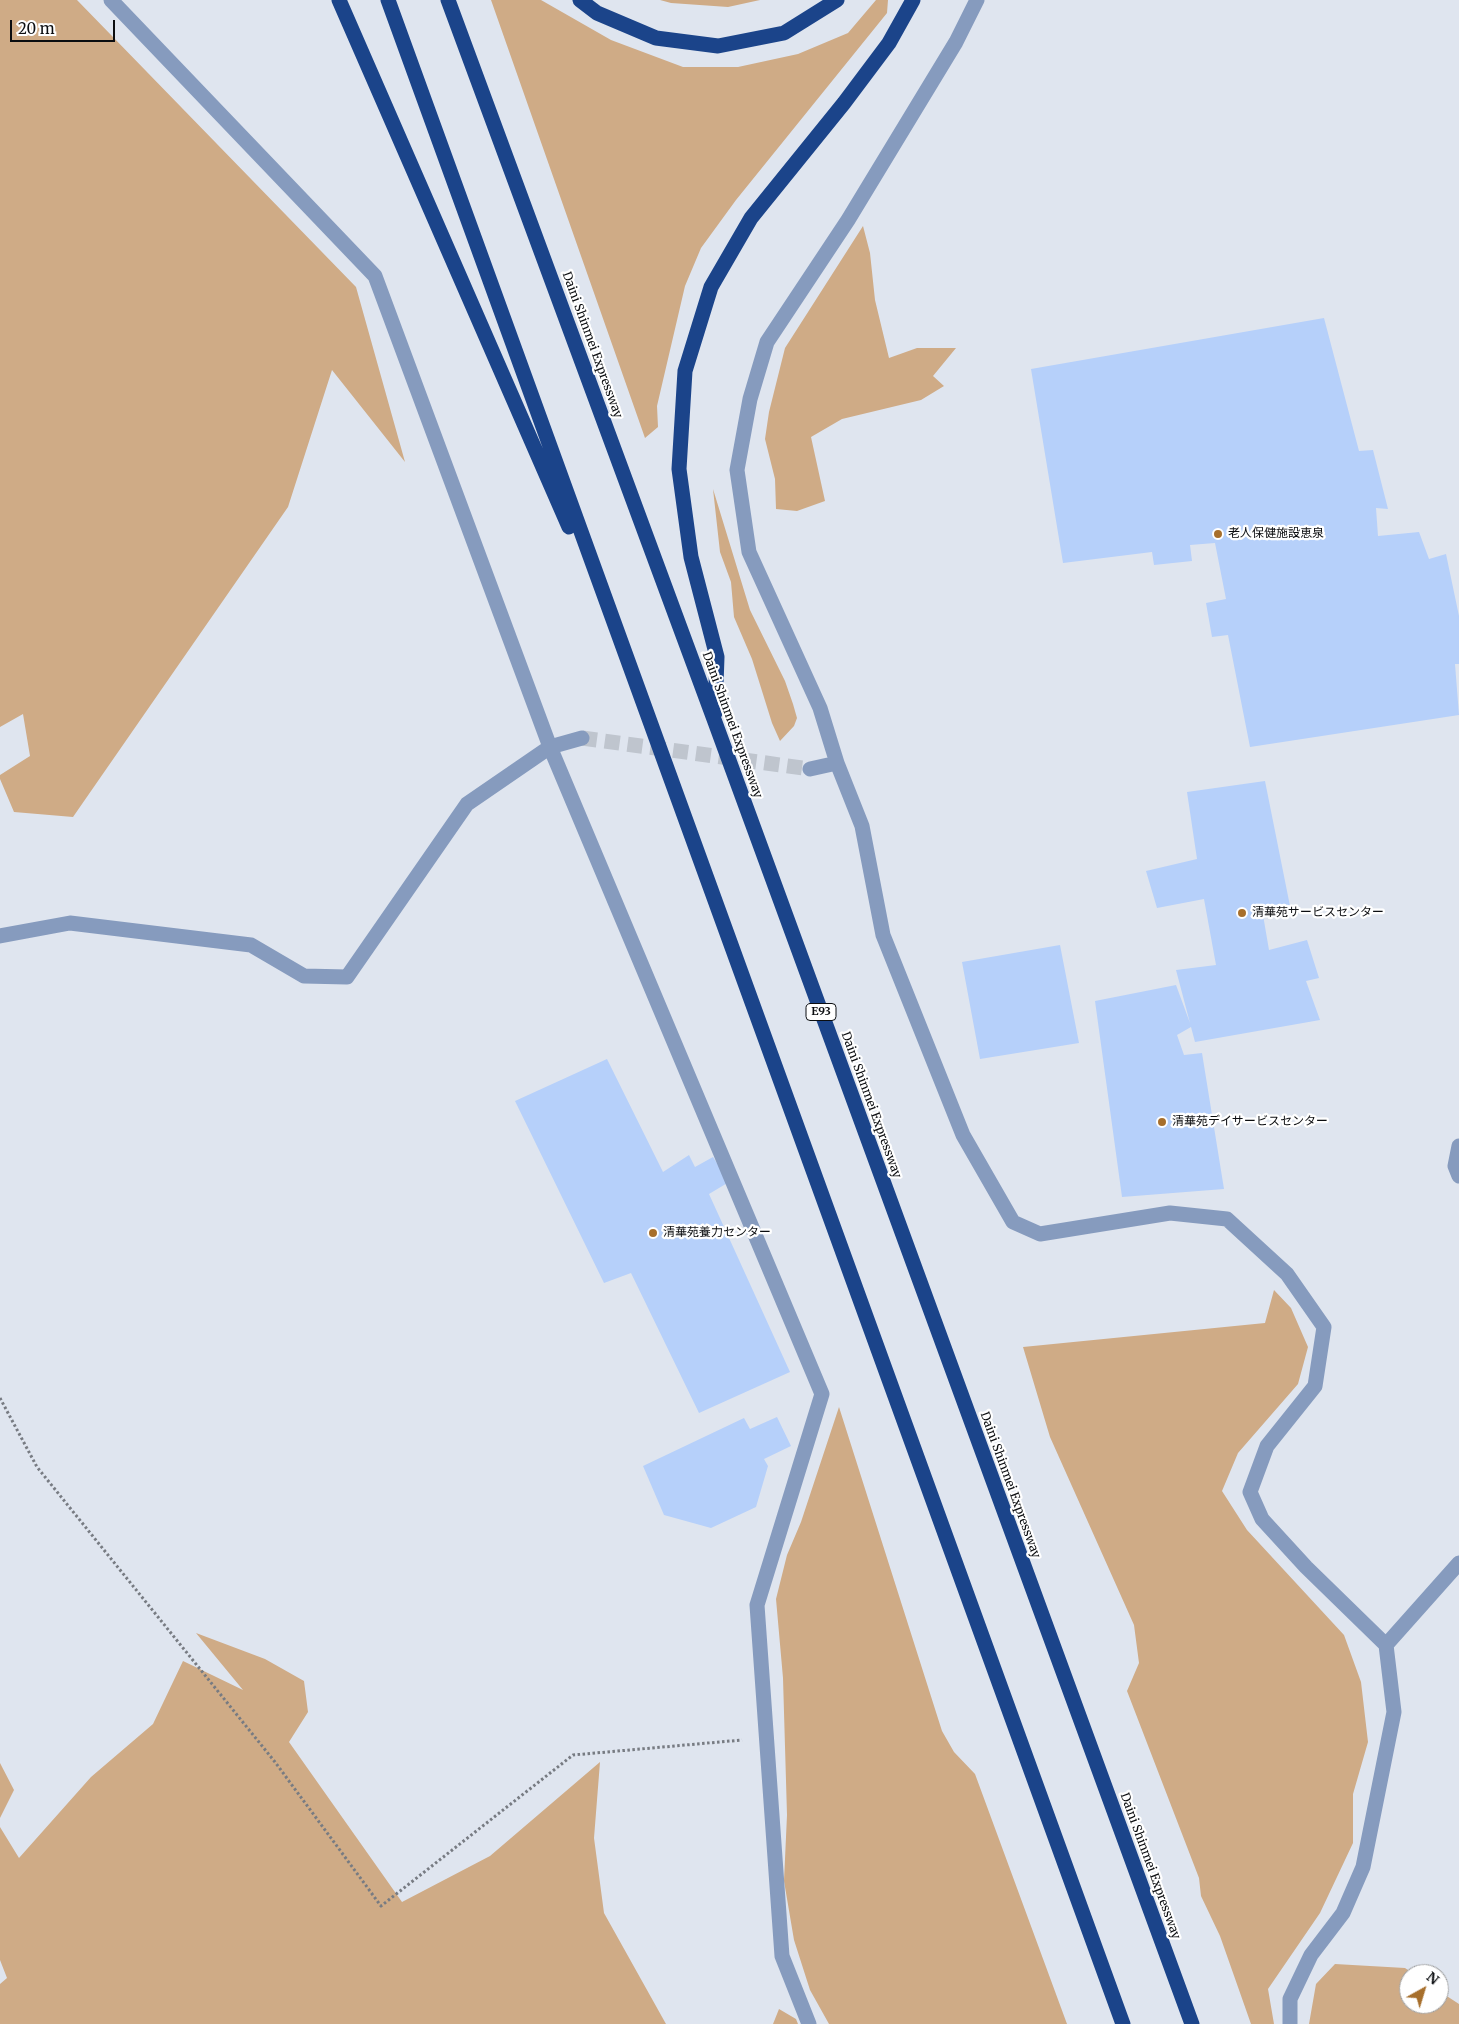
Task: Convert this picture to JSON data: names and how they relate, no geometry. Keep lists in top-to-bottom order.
{
  "streets": {
    "highway": ["Daini Shinmei Expressway", "E93"]
  },
  "places": [
    "老人保健施設恵泉",
    "清華苑サービスセンター",
    "清華苑デイサービスセンター",
    "清華苑養力センター"
  ],
  "scale_bar": "20 m",
  "north": "top right"
}
